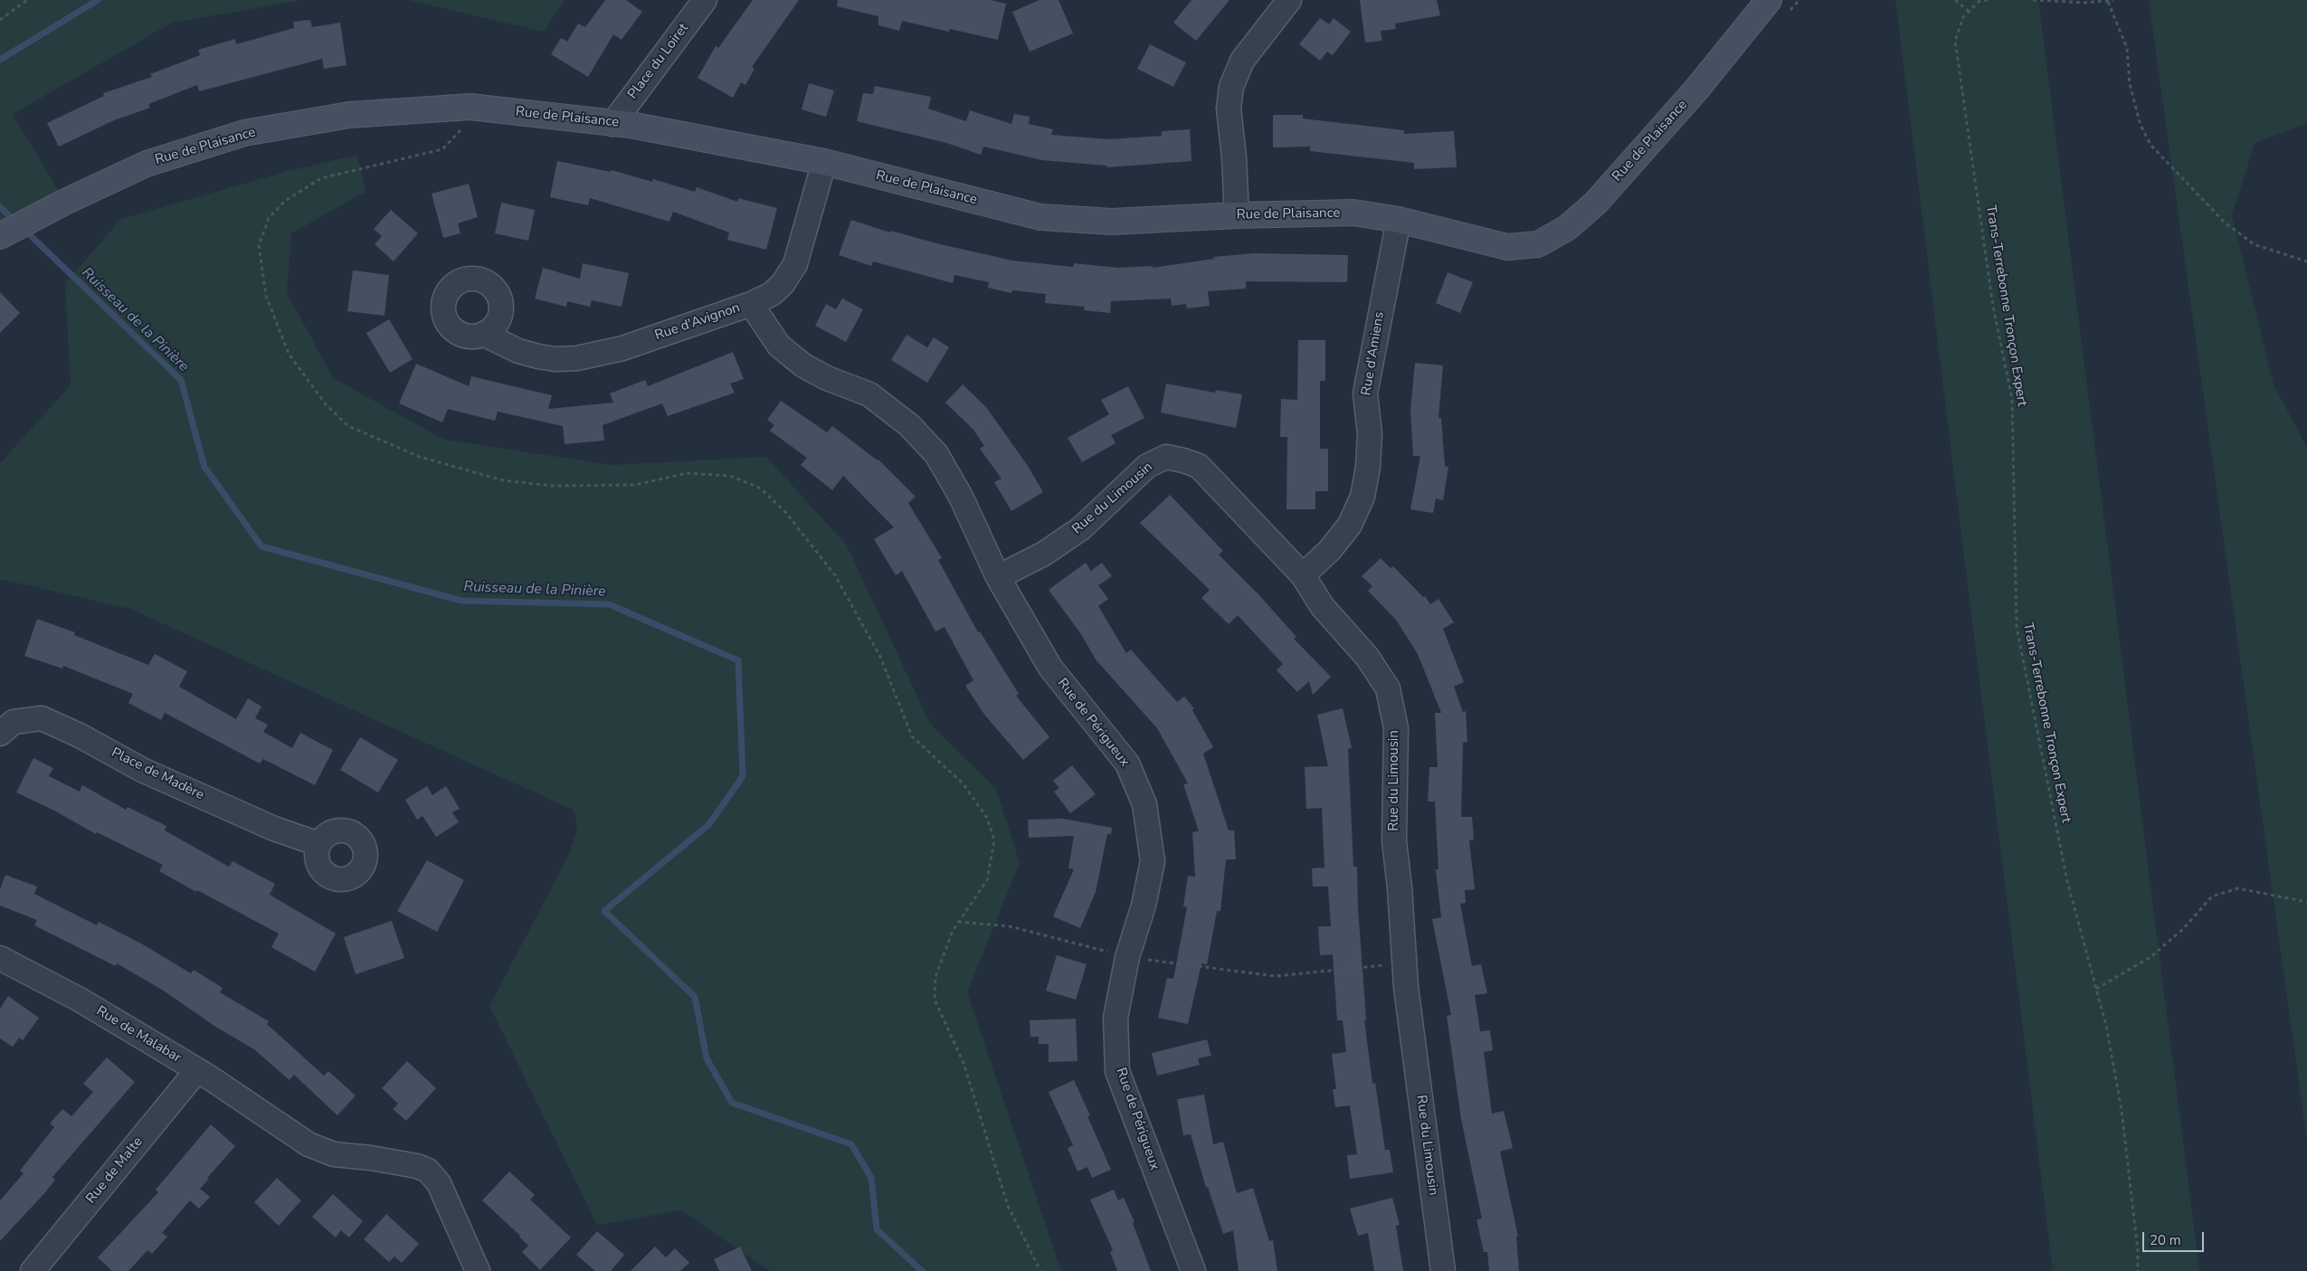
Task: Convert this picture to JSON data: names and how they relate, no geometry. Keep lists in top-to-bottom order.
{
  "streets": {
    "street": [
      "Place du Loiret",
      "Rue de Plaisance",
      "Rue d'Avignon",
      "Rue d'Amiens",
      "Rue du Limousin",
      "Rue de Périgueux",
      "Place de Madère",
      "Rue de Malabar",
      "Rue de Malte"
    ],
    "path": ["Trans-Terrebonne Tronçon Expert"]
  },
  "crossings": [
    ["Place du Loiret", "Rue de Plaisance"],
    ["Rue de Plaisance", "Rue d'Avignon"],
    ["Rue de Plaisance", "Rue d'Amiens"],
    ["Rue d'Avignon", "Rue de Périgueux"],
    ["Rue d'Amiens", "Rue du Limousin"],
    ["Rue du Limousin", "Rue de Périgueux"],
    ["Rue de Malabar", "Rue de Malte"]
  ],
  "water": ["Ruisseau de la Pinière"],
  "scale_bar": "20 m"
}
